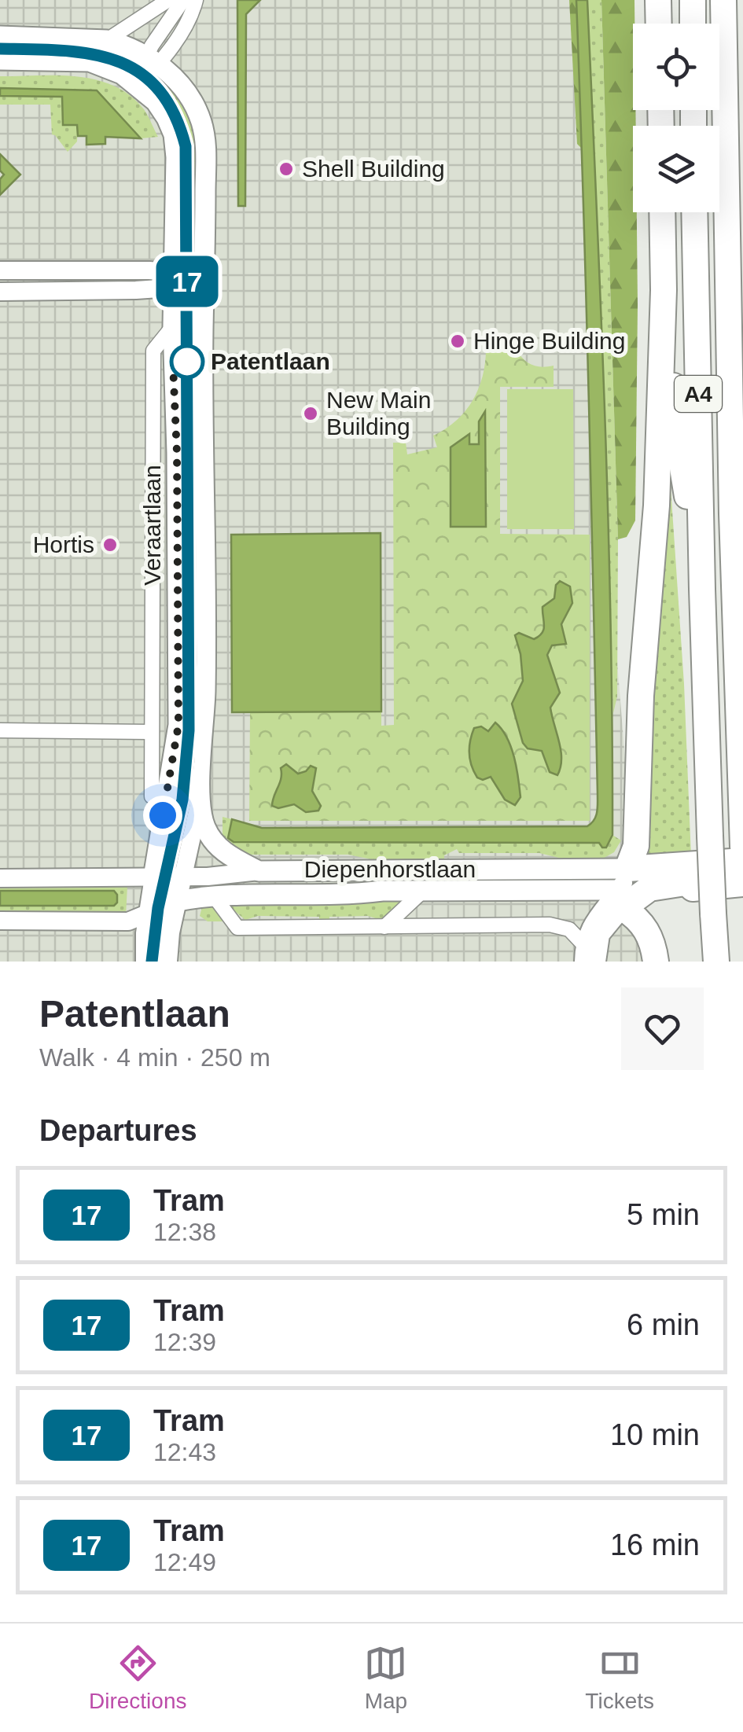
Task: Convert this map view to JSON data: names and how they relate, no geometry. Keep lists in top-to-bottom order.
{
  "streets": {
    "highway": ["A4"],
    "main road": ["Veraartlaan", "Diepenhorstlaan"]
  },
  "crossings": [
    ["A4", "Diepenhorstlaan"],
    ["Veraartlaan", "Diepenhorstlaan"]
  ],
  "places": [
    "Shell Building",
    "Hinge Building",
    "Patentlaan",
    "New Main Building",
    "Hortis"
  ],
  "lines": ["tram line 17"],
  "page": {
    "on_map": "17",
    "heading": [
      ["Patentlaan", "Walk · 4 min · 250 m"],
      "Departures"
    ],
    "list": [
      {
        "mark": "17",
        "name": "Tram",
        "note": "12:38",
        "value": "5 min"
      },
      {
        "mark": "17",
        "name": "Tram",
        "note": "12:39",
        "value": "6 min"
      },
      {
        "mark": "17",
        "name": "Tram",
        "note": "12:43",
        "value": "10 min"
      },
      {
        "mark": "17",
        "name": "Tram",
        "note": "12:49",
        "value": "16 min"
      }
    ],
    "tabs": ["Directions", "Map", "Tickets"]
  }
}
